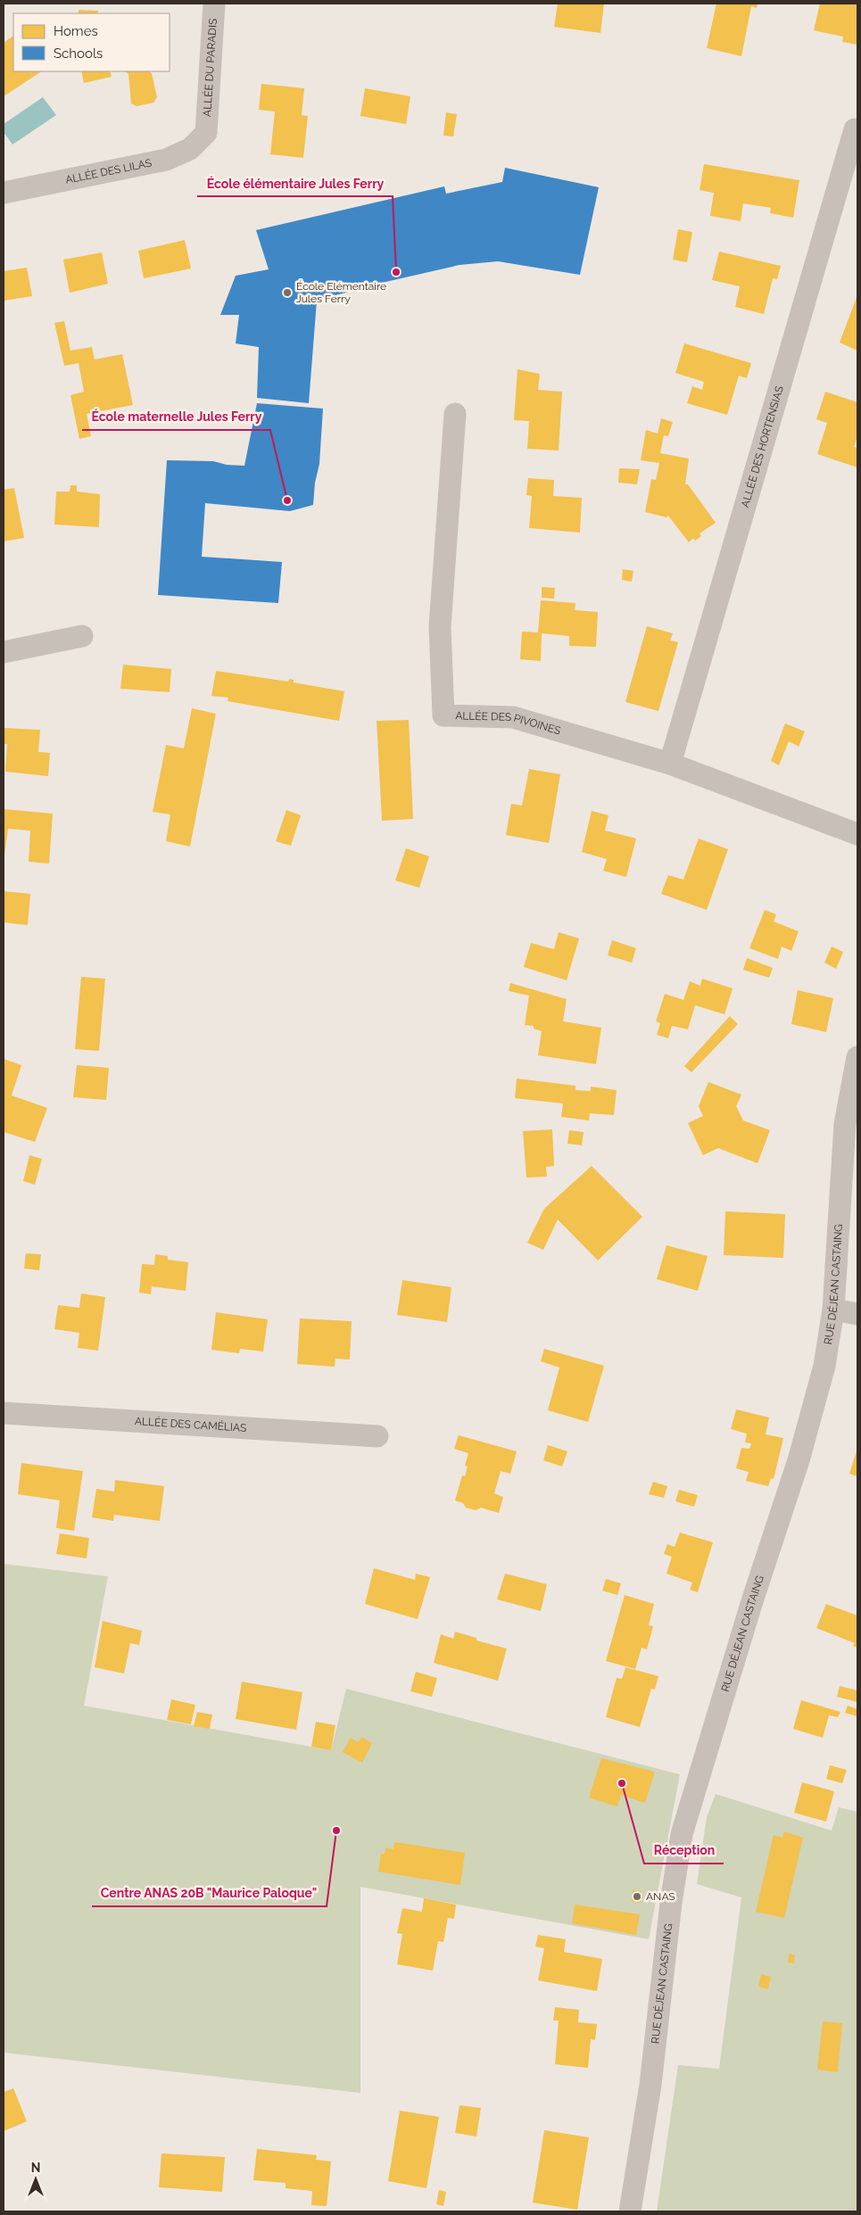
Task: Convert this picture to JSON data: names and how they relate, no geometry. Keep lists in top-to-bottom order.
{
  "streets": {
    "street": [
      "ALLÉE DU PARADIS",
      "ALLÉE DES LILAS",
      "ALLÉE DES HORTENSIAS",
      "ALLÉE DES PIVOINES",
      "RUE DÉJEAN CASTAING",
      "ALLÉE DES CAMÉLIAS"
    ]
  },
  "crossings": [
    ["ALLÉE DU PARADIS", "ALLÉE DES LILAS"],
    ["ALLÉE DES HORTENSIAS", "ALLÉE DES PIVOINES"]
  ],
  "places": [
    "École élémentaire Jules Ferry",
    "École Elémentaire Jules Ferry",
    "École maternelle Jules Ferry",
    "Réception",
    "Centre ANAS 20B \"Maurice Paloque\"",
    "ANAS"
  ],
  "legend": ["Homes", "Schools"],
  "north": "top"
}
